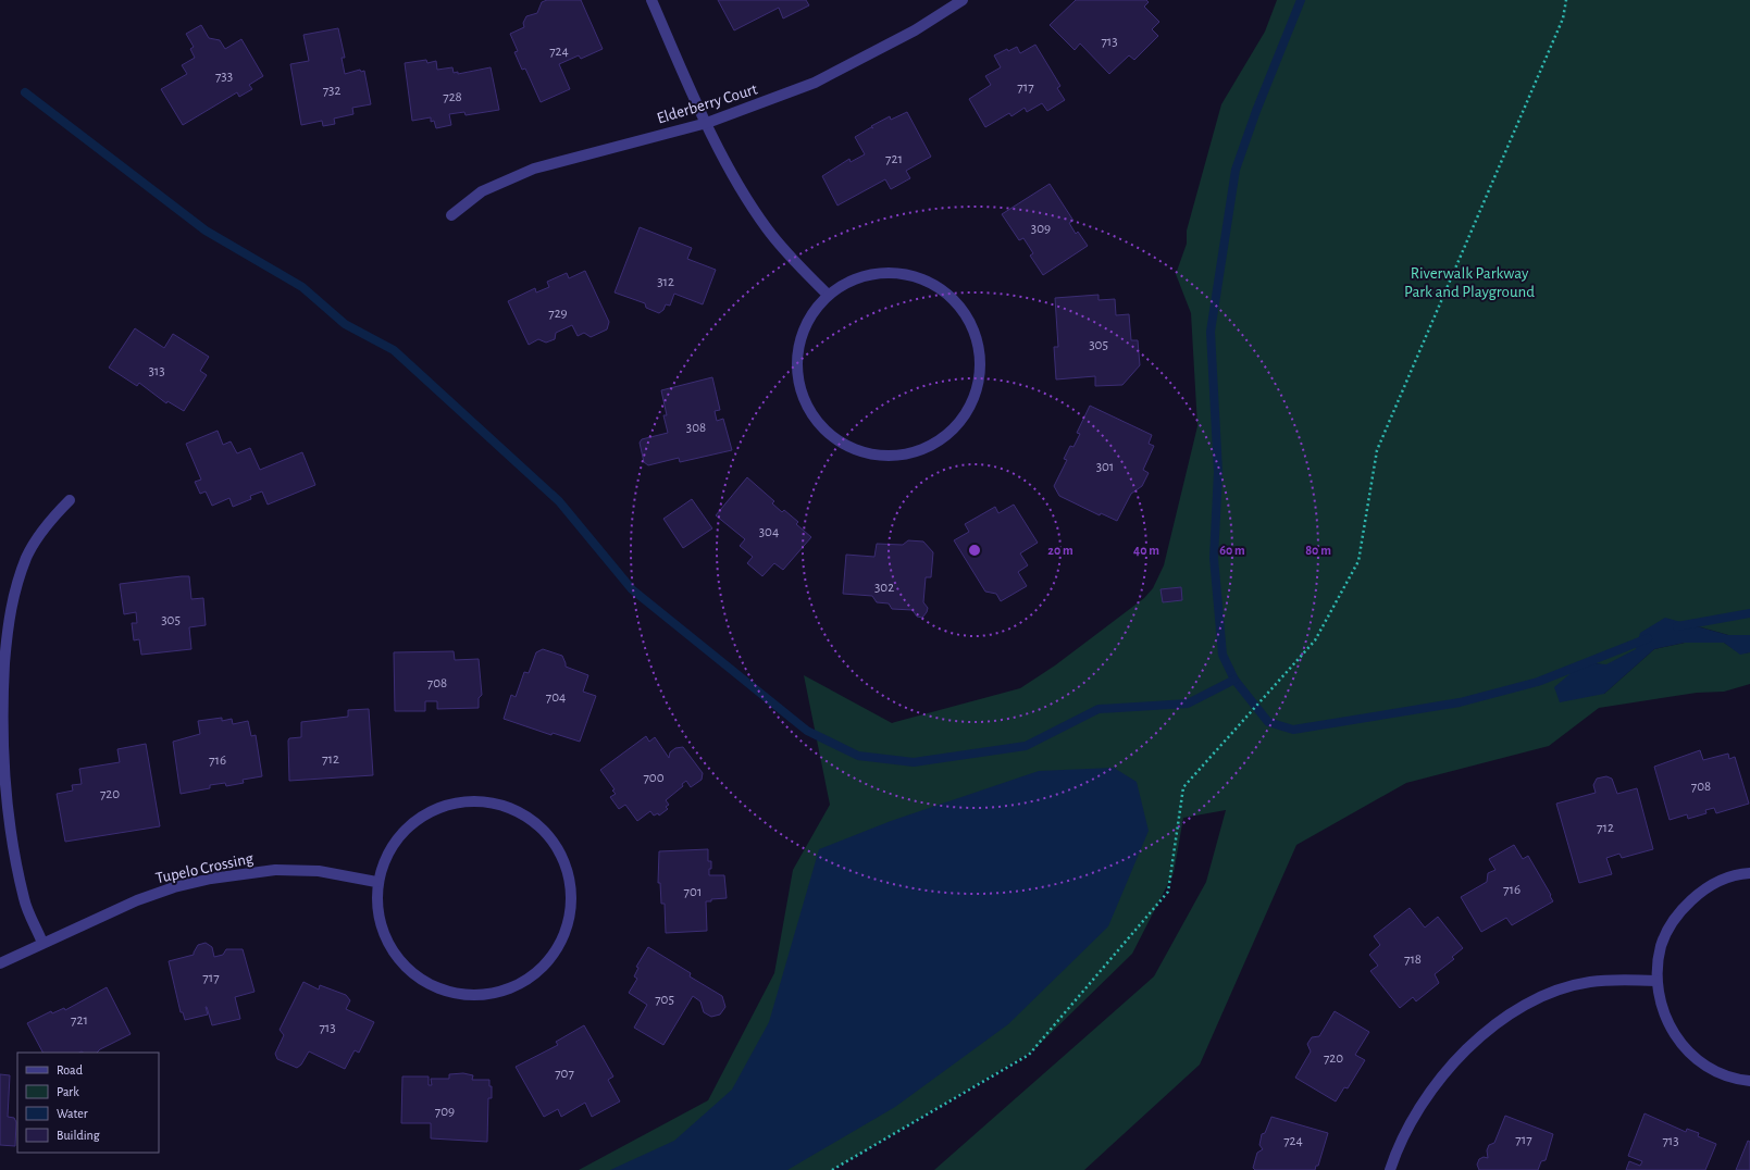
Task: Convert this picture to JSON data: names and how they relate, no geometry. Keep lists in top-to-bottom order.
{
  "streets": {
    "street": ["Elderberry Court", "Tupelo Crossing"]
  },
  "parks": ["Riverwalk Parkway Park and Playground"],
  "house_numbers": [
    "713",
    "724",
    "733",
    "717",
    "732",
    "728",
    "721",
    "309",
    "312",
    "729",
    "305",
    "313",
    "308",
    "301",
    "304",
    "302",
    "305",
    "708",
    "704",
    "712",
    "716",
    "700",
    "708",
    "720",
    "712",
    "716",
    "701",
    "718",
    "717",
    "705",
    "721",
    "713",
    "720",
    "707",
    "709",
    "717",
    "724",
    "713"
  ],
  "legend": [
    "Road",
    "Park",
    "Water",
    "Building"
  ],
  "rings": [
    "20 m",
    "40 m",
    "60 m",
    "80 m"
  ]
}
